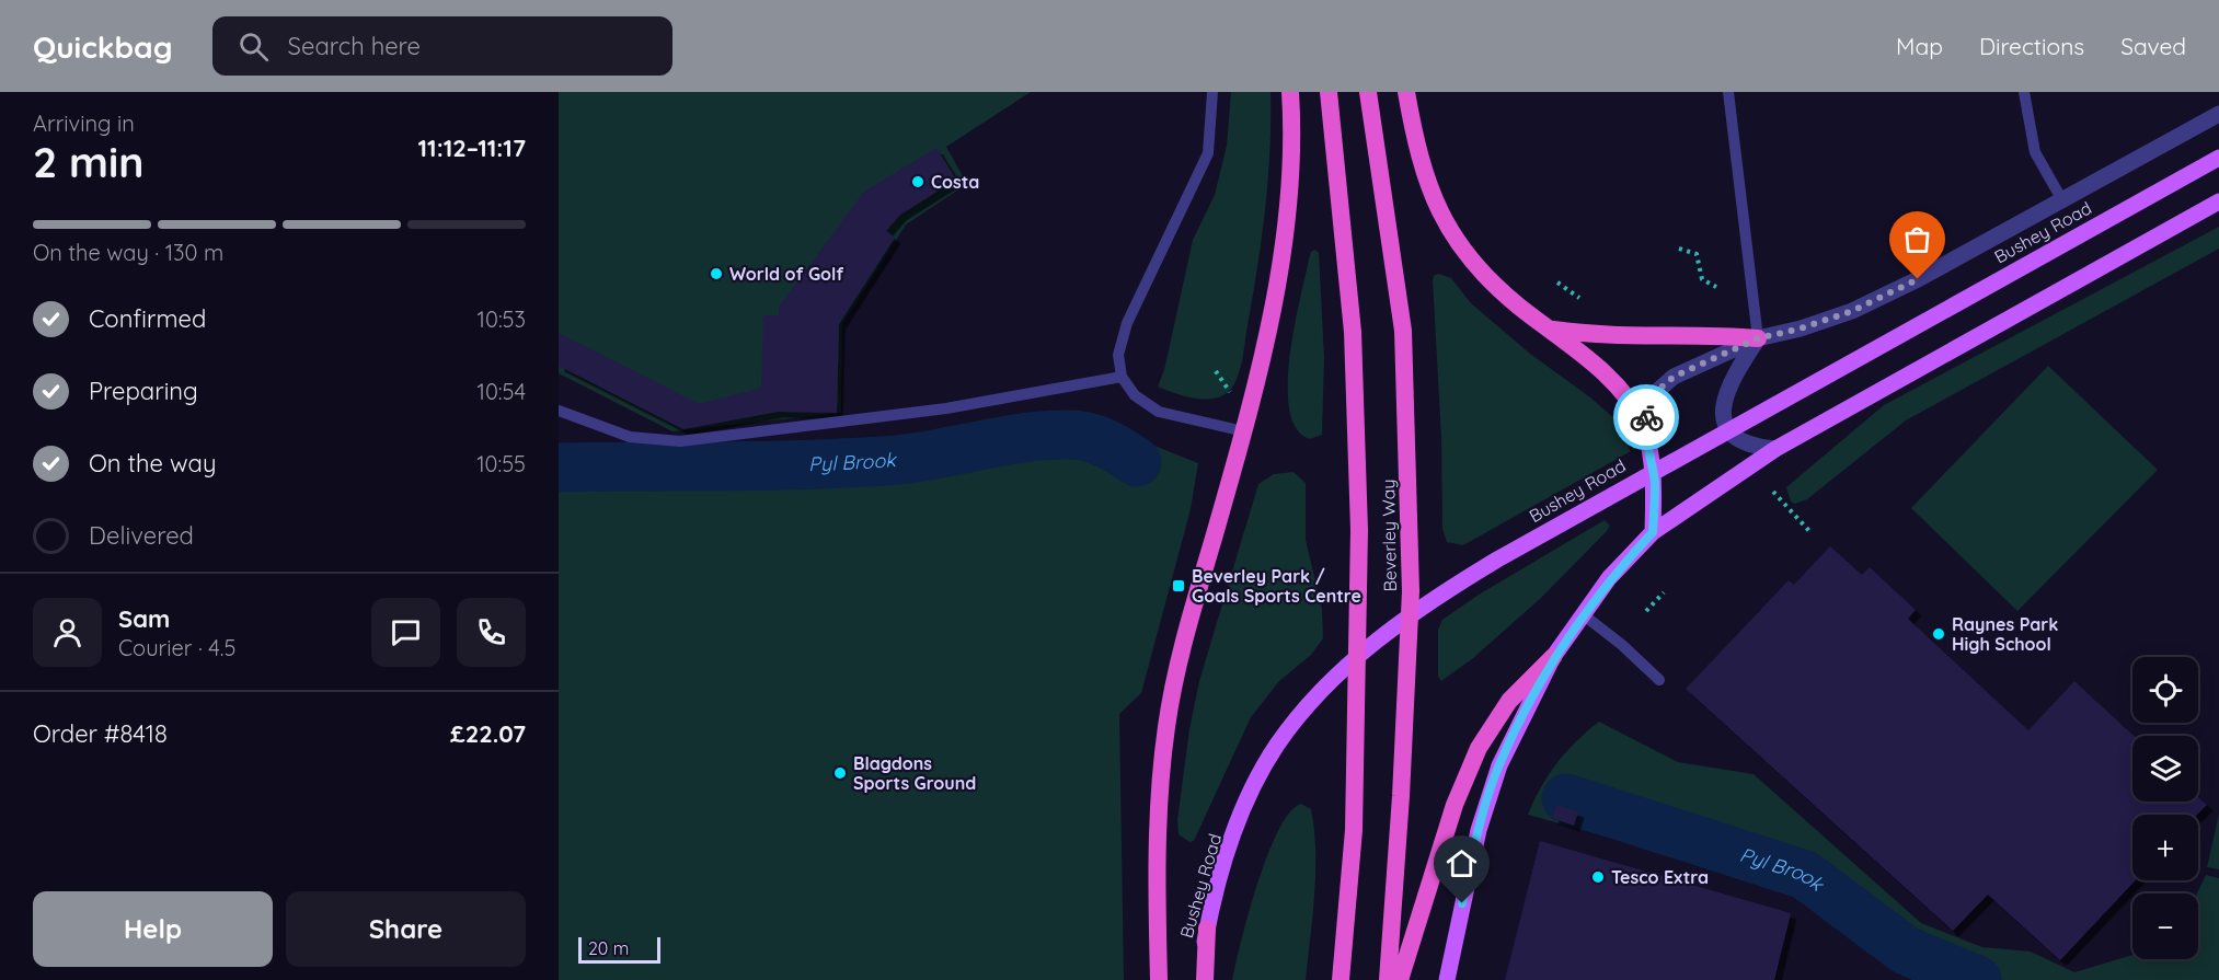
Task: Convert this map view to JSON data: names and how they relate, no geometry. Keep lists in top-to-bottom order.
{
  "streets": {
    "highway": ["Beverley Way"],
    "main road": ["Bushey Road"]
  },
  "water": ["Pyl Brook"],
  "places": {
    "other": [
      "Costa",
      "World of Golf",
      "Raynes Park High School",
      "Blagdons Sports Ground",
      "Tesco Extra"
    ],
    "transit": ["Beverley Park / Goals Sports Centre"]
  },
  "scale_bar": "20 m",
  "page": {
    "header": "Quickbag",
    "search": "Search here",
    "nav": ["Map", "Directions", "Saved"],
    "heading": ["2 min", "Arriving in", "11:12–11:17"],
    "panel": [
      "Sam",
      "Courier · 4.5",
      "Order #8418",
      "£22.07"
    ],
    "bar": "On the way · 130 m",
    "list": [
      ["Confirmed", "10:53"],
      ["Preparing", "10:54"],
      ["On the way", "10:55"],
      "Delivered"
    ],
    "map_buttons": ["+", "−"],
    "buttons": ["Help", "Share"],
    "scale": "20 m"
  }
}
